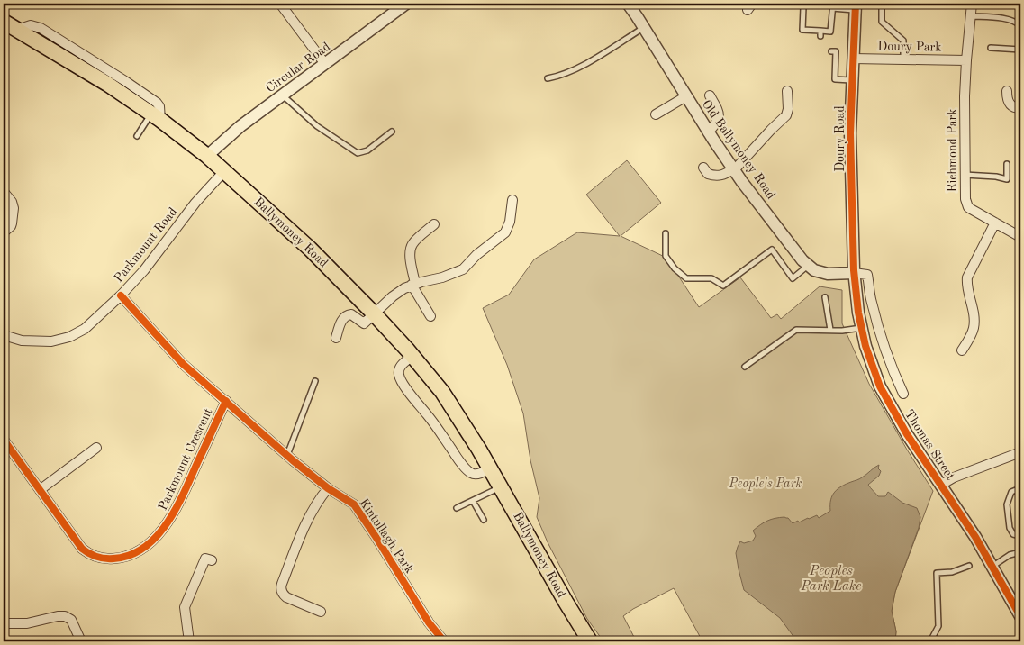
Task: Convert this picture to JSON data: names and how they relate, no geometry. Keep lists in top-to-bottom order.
{
  "streets": {
    "main road": ["Ballymoney Road"],
    "street": [
      "Doury Park",
      "Circular Road",
      "Doury Road",
      "Old Ballymoney Road",
      "Richmond Park",
      "Parkmount Road",
      "Thomas Street",
      "Parkmount Crescent",
      "Kintullagh Park"
    ]
  },
  "crossings": [
    ["Doury Park", "Doury Road"],
    ["Doury Park", "Richmond Park"],
    ["Circular Road", "Ballymoney Road"],
    ["Doury Road", "Old Ballymoney Road"],
    ["Doury Road", "Thomas Street"],
    ["Old Ballymoney Road", "Thomas Street"],
    ["Ballymoney Road", "Parkmount Road"],
    ["Parkmount Road", "Parkmount Crescent"],
    ["Parkmount Crescent", "Kintullagh Park"]
  ],
  "water": ["Peoples Park Lake"],
  "parks": ["People's Park"]
}
